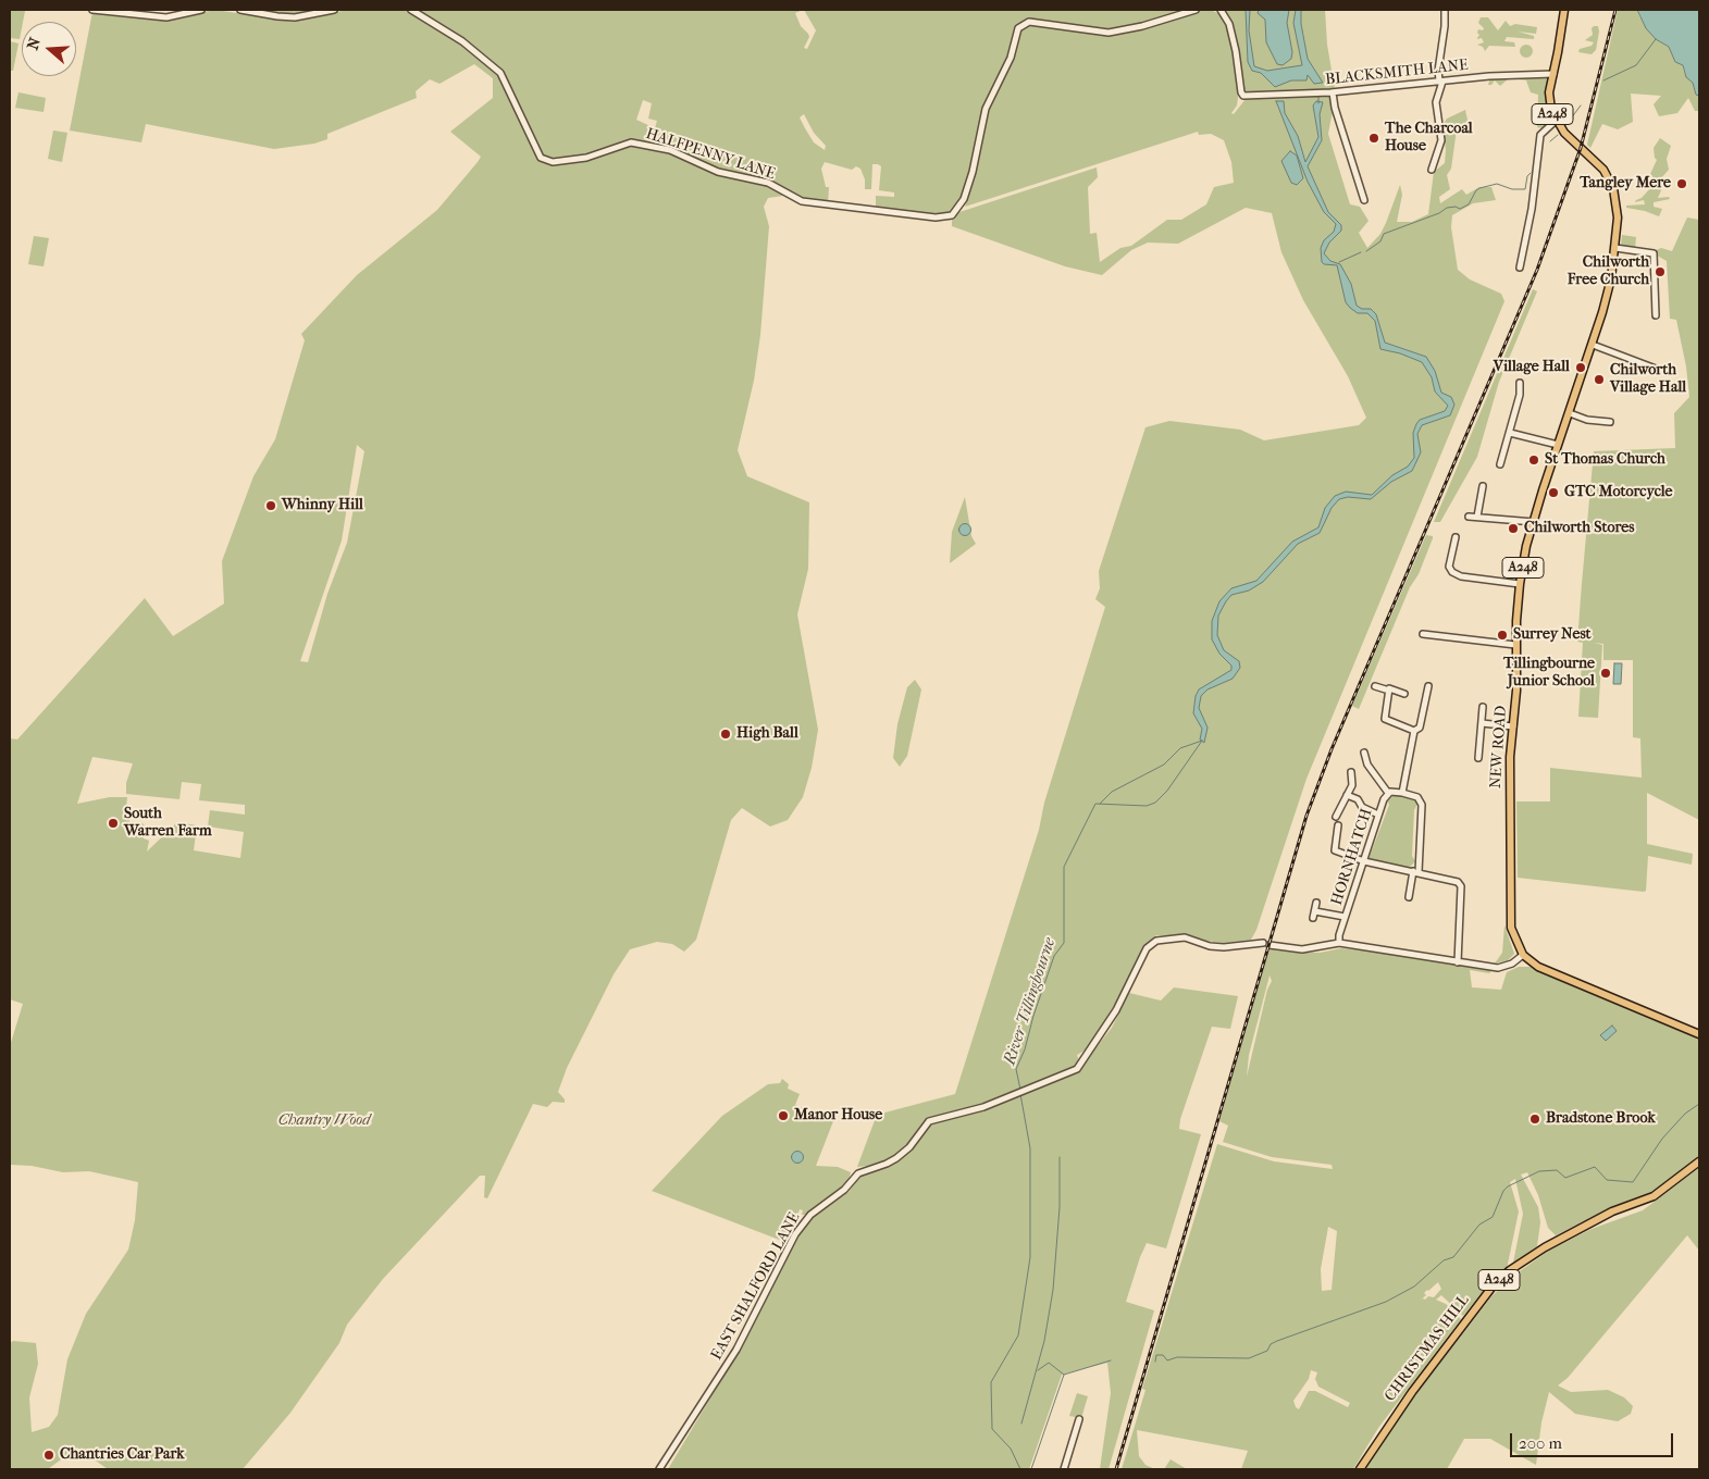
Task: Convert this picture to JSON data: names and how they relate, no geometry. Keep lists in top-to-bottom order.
{
  "streets": {
    "main road": ["A248", "NEW ROAD", "CHRISTMAS HILL"],
    "street": [
      "BLACKSMITH LANE",
      "HALFPENNY LANE",
      "HORNHATCH",
      "EAST SHALFORD LANE"
    ]
  },
  "crossings": [
    ["BLACKSMITH LANE", "A248"],
    ["A248", "NEW ROAD"]
  ],
  "water": ["River Tillingbourne"],
  "parks": ["Chantry Wood"],
  "places": [
    "The Charcoal House",
    "Tangley Mere",
    "Chilworth Free Church",
    "Village Hall",
    "Chilworth Village Hall",
    "St Thomas Church",
    "GTC Motorcycle",
    "Whinny Hill",
    "Chilworth Stores",
    "Surrey Nest",
    "Tillingbourne Junior School",
    "High Ball",
    "South Warren Farm",
    "Manor House",
    "Bradstone Brook",
    "Chantries Car Park"
  ],
  "scale_bar": "200 m",
  "north": "left"
}
